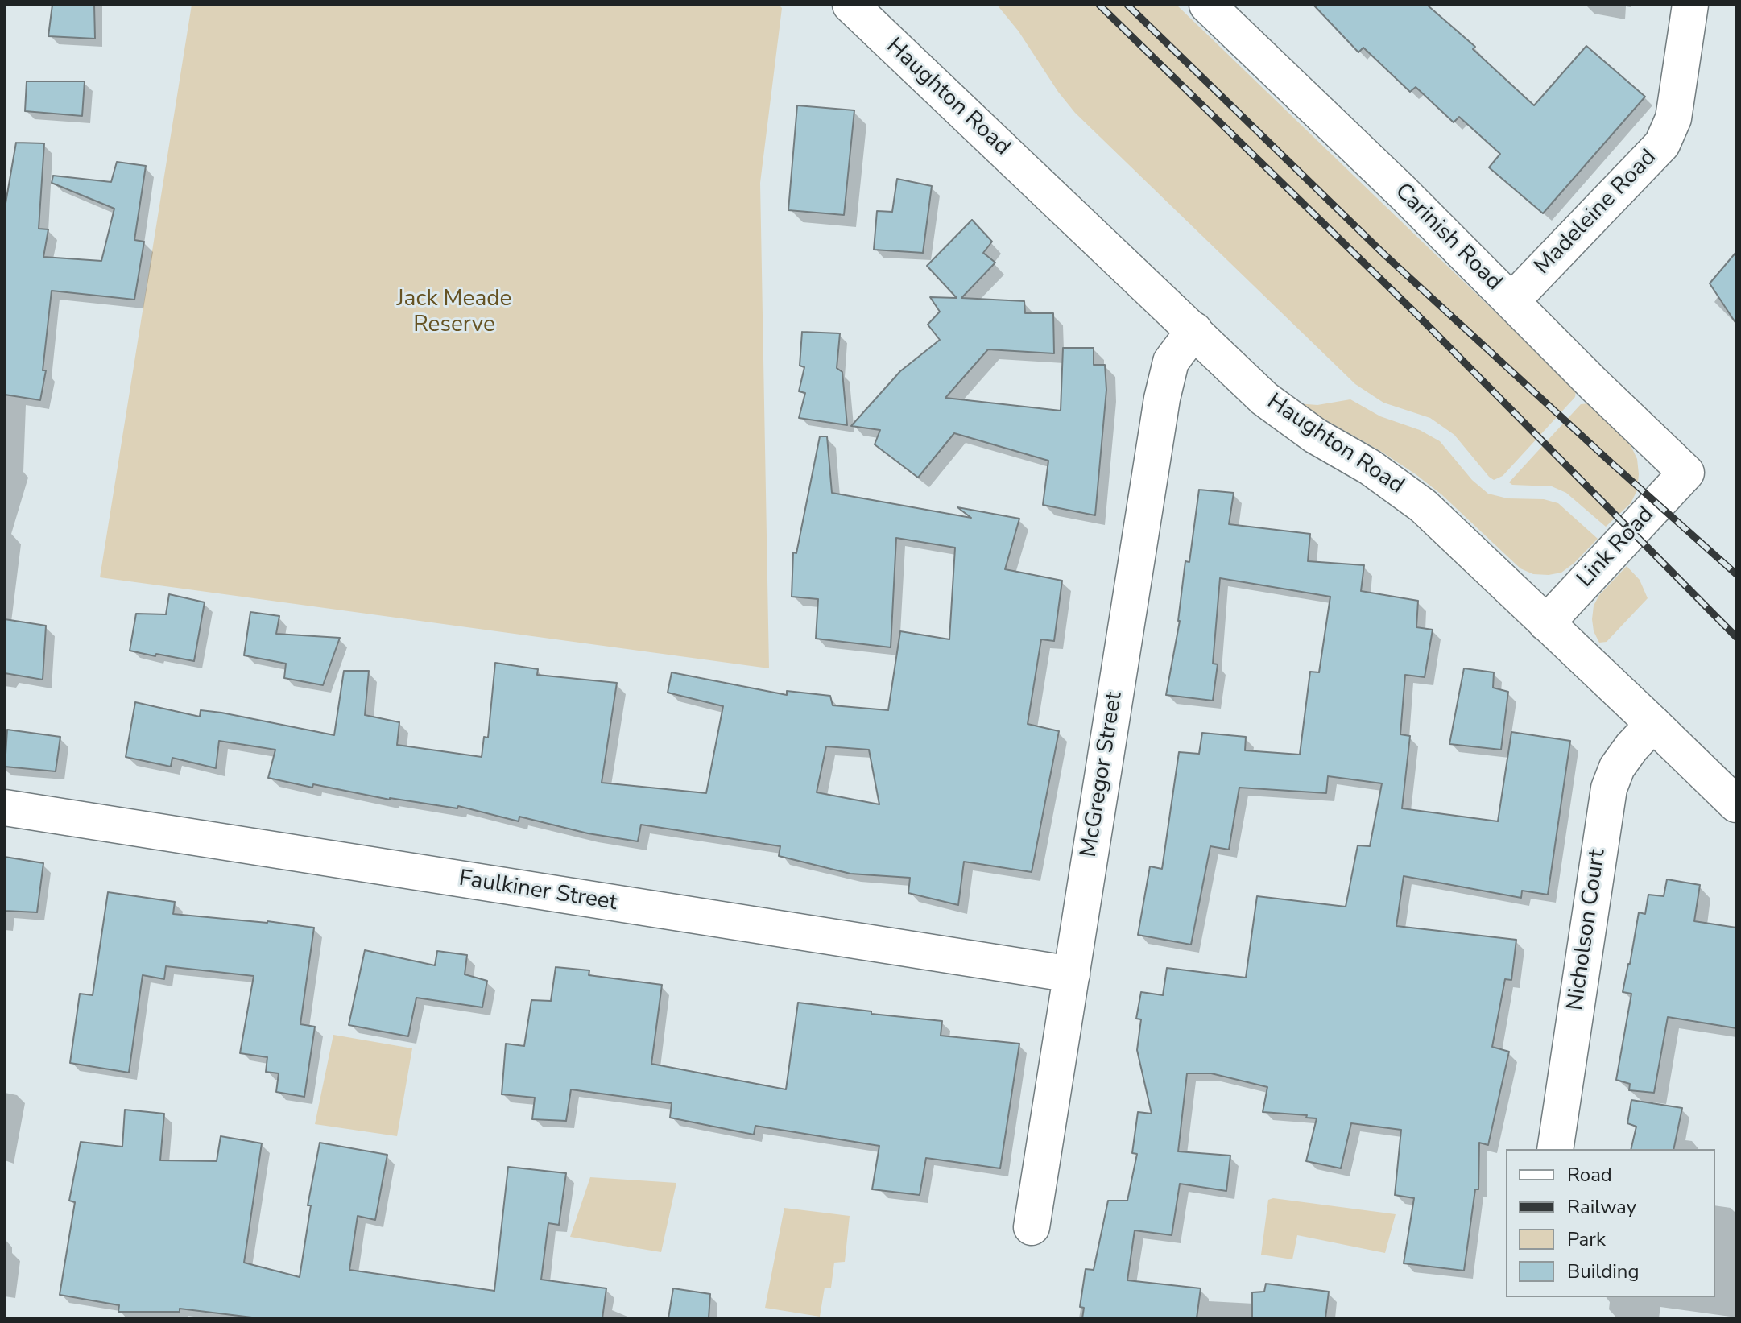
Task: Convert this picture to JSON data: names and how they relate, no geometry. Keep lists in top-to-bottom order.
{
  "streets": {
    "street": [
      "Haughton Road",
      "Madeleine Road",
      "Carinish Road",
      "Link Road",
      "McGregor Street",
      "Faulkiner Street",
      "Nicholson Court"
    ]
  },
  "crossings": [
    ["Haughton Road", "Link Road"],
    ["Haughton Road", "McGregor Street"],
    ["Haughton Road", "Nicholson Court"],
    ["Madeleine Road", "Carinish Road"],
    ["Carinish Road", "Link Road"],
    ["McGregor Street", "Faulkiner Street"]
  ],
  "parks": ["Jack Meade Reserve"],
  "legend": [
    "Road",
    "Railway",
    "Park",
    "Building"
  ]
}
